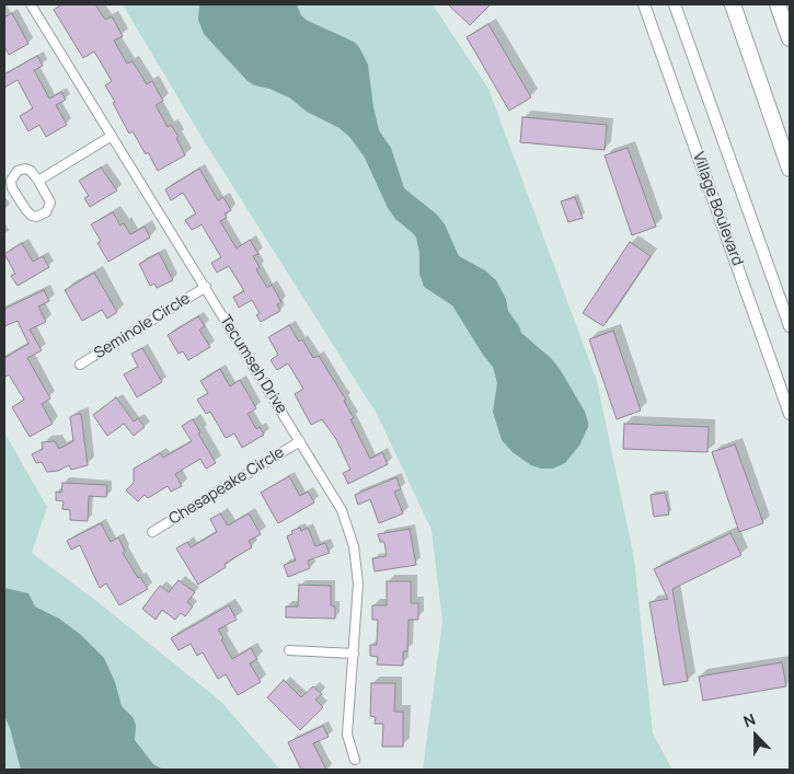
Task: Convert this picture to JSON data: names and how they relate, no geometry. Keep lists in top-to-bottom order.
{
  "streets": {
    "street": [
      "Village Boulevard",
      "Seminole Circle",
      "Tecumseh Drive",
      "Chesapeake Circle"
    ]
  },
  "crossings": [
    ["Seminole Circle", "Tecumseh Drive"],
    ["Tecumseh Drive", "Chesapeake Circle"]
  ],
  "north": "top"
}
